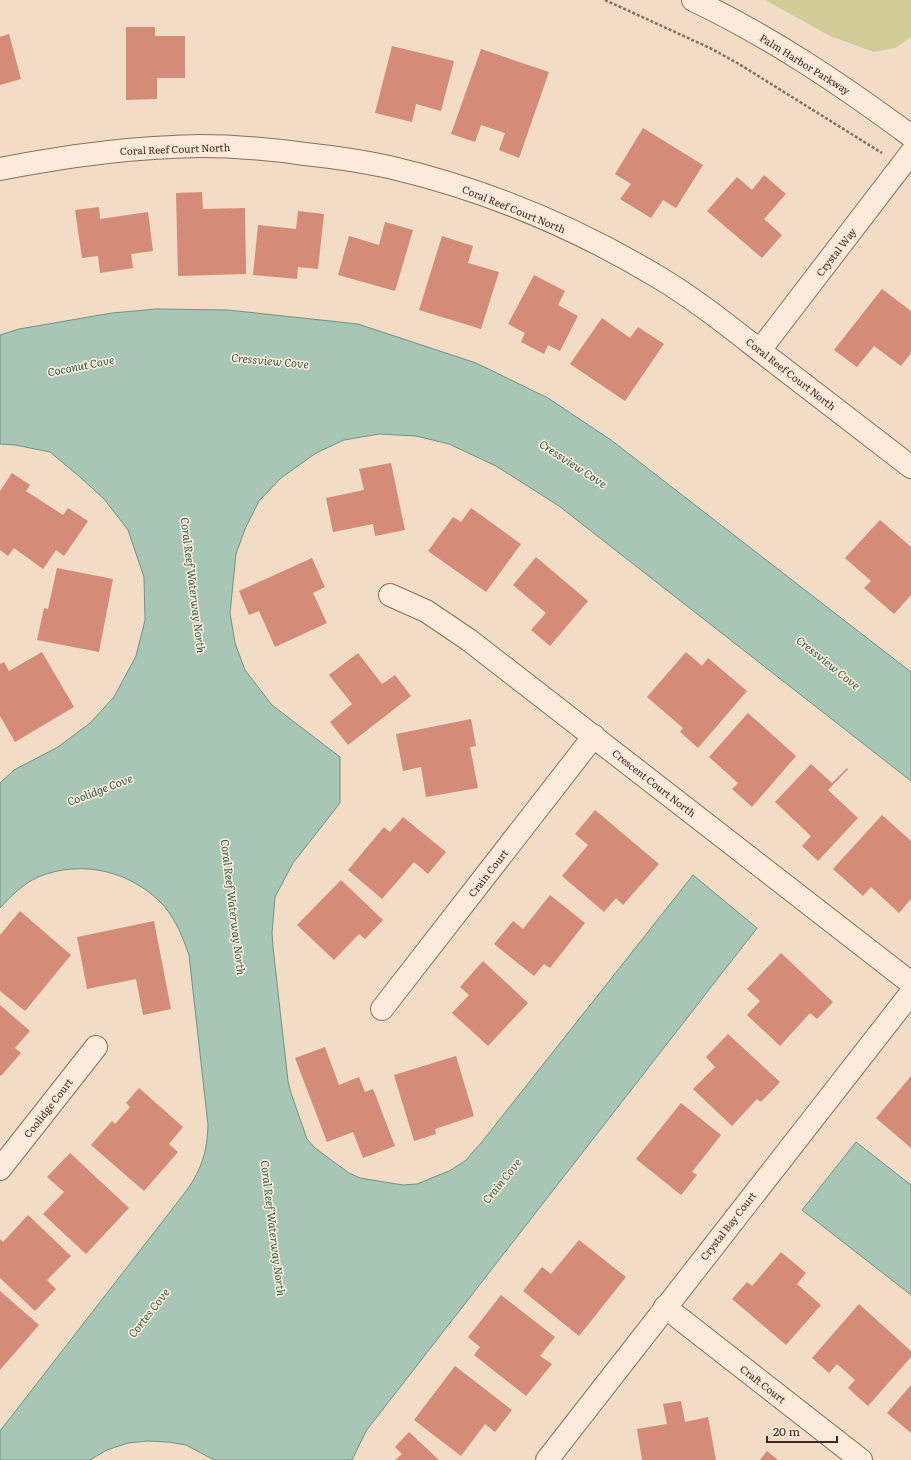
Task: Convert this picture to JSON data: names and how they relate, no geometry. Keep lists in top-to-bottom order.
{
  "streets": {
    "street": [
      "Palm Harbor Parkway",
      "Coral Reef Court North",
      "Crystal Way",
      "Crescent Court North",
      "Crain Court",
      "Coolidge Court",
      "Crystal Bay Court",
      "Craft Court"
    ]
  },
  "crossings": [
    ["Coral Reef Court North", "Crystal Way"],
    ["Crescent Court North", "Crain Court"],
    ["Crystal Bay Court", "Craft Court"]
  ],
  "water": [
    "Cressview Cove",
    "Coconut Cove",
    "Coral Reef Waterway North",
    "Coolidge Cove",
    "Crain Cove",
    "Cortes Cove"
  ],
  "scale_bar": "20 m"
}
